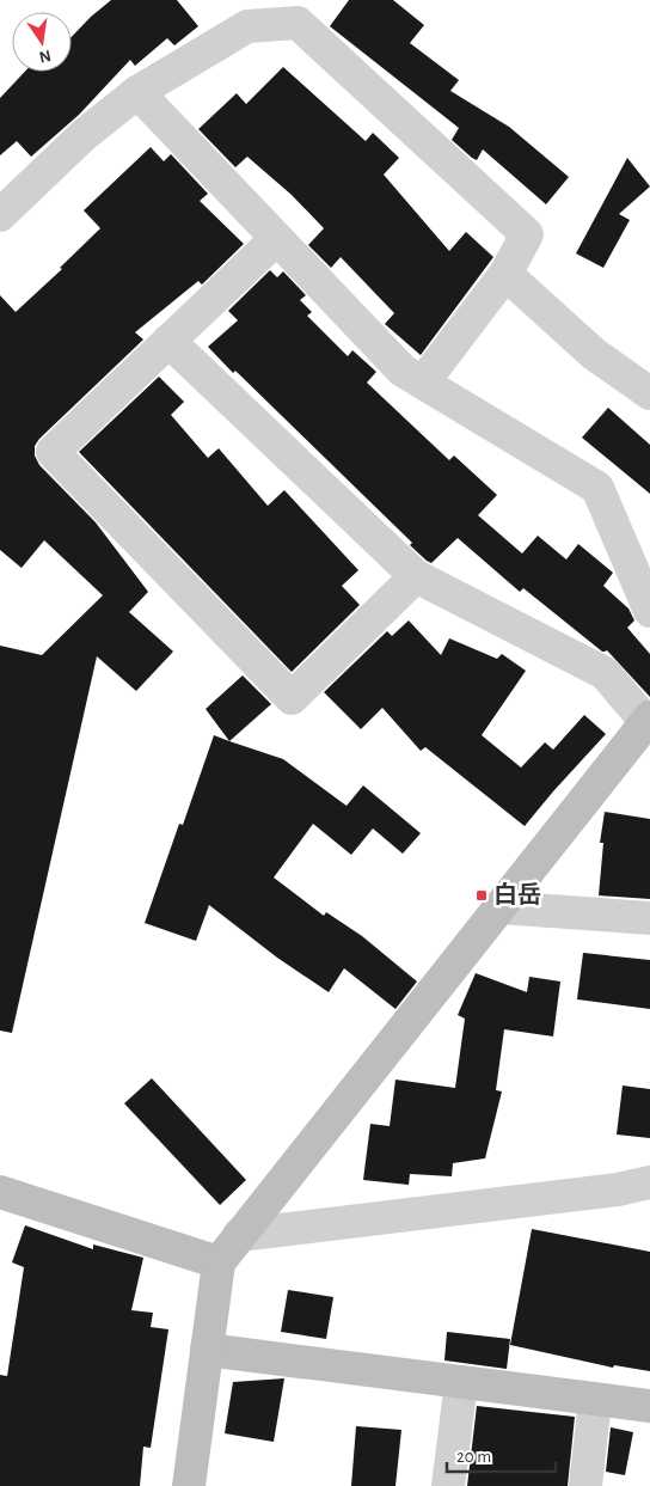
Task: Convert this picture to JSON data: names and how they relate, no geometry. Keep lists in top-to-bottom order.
{
  "places": {
    "transit": ["白岳"]
  },
  "scale_bar": "20 m",
  "north": "bottom"
}
